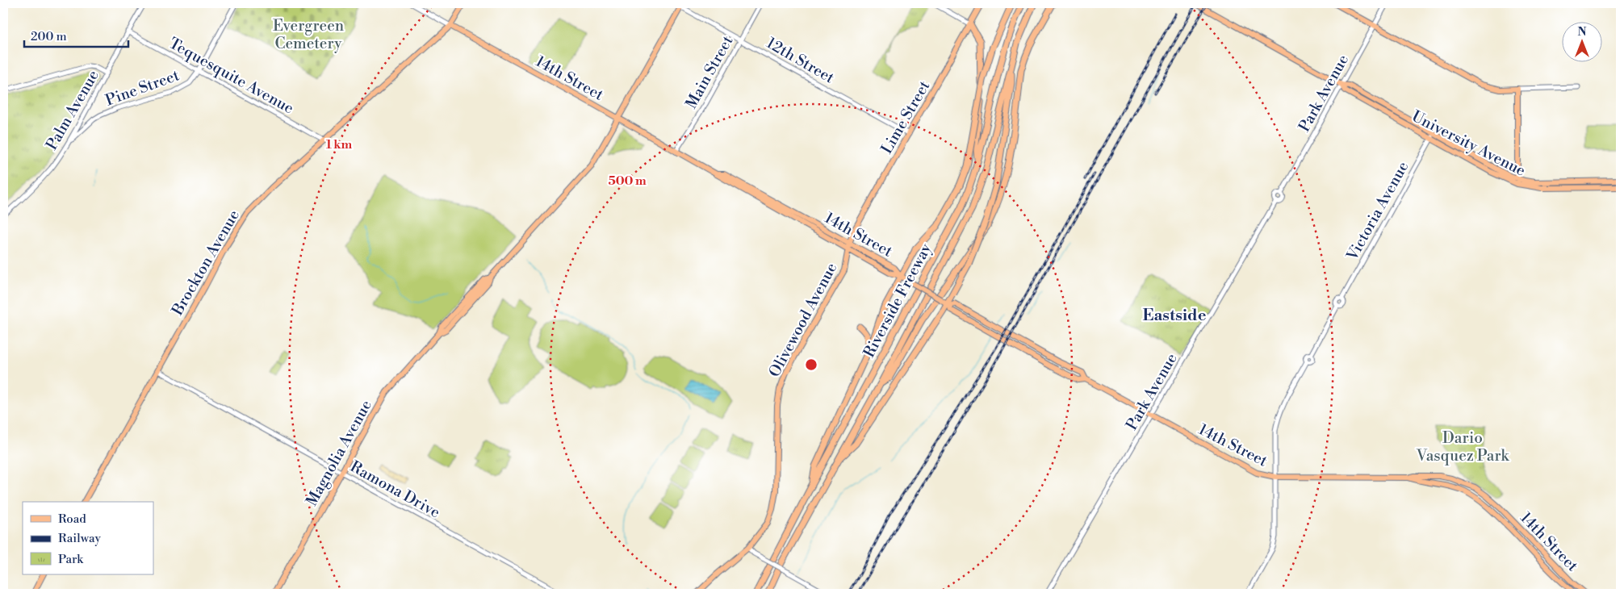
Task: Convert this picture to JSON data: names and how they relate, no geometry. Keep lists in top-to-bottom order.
{
  "streets": {
    "highway": ["Riverside Freeway"],
    "main road": [
      "14th Street",
      "Lime Street",
      "University Avenue",
      "Brockton Avenue",
      "Olivewood Avenue",
      "Magnolia Avenue"
    ],
    "street": [
      "12th Street",
      "Main Street",
      "Tequesquite Avenue",
      "Pine Street",
      "Park Avenue",
      "Palm Avenue",
      "Victoria Avenue",
      "Ramona Drive"
    ]
  },
  "crossings": [
    ["12th Street", "Main Street"],
    ["12th Street", "Lime Street"],
    ["12th Street", "Magnolia Avenue"],
    ["Main Street", "14th Street"],
    ["Tequesquite Avenue", "Pine Street"],
    ["Tequesquite Avenue", "Palm Avenue"],
    ["Tequesquite Avenue", "Brockton Avenue"],
    ["14th Street", "Park Avenue"],
    ["14th Street", "Lime Street"],
    ["14th Street", "Victoria Avenue"],
    ["14th Street", "Brockton Avenue"],
    ["14th Street", "Olivewood Avenue"],
    ["14th Street", "Magnolia Avenue"],
    ["Pine Street", "Palm Avenue"],
    ["Park Avenue", "University Avenue"],
    ["Lime Street", "Olivewood Avenue"],
    ["University Avenue", "Victoria Avenue"],
    ["Brockton Avenue", "Ramona Drive"],
    ["Magnolia Avenue", "Ramona Drive"]
  ],
  "districts": ["Eastside"],
  "parks": ["Evergreen Cemetery", "Dario Vasquez Park"],
  "legend": ["Road", "Railway", "Park"],
  "scale_bar": "200 m",
  "north": "top",
  "rings": ["1 km", "500 m"]
}
